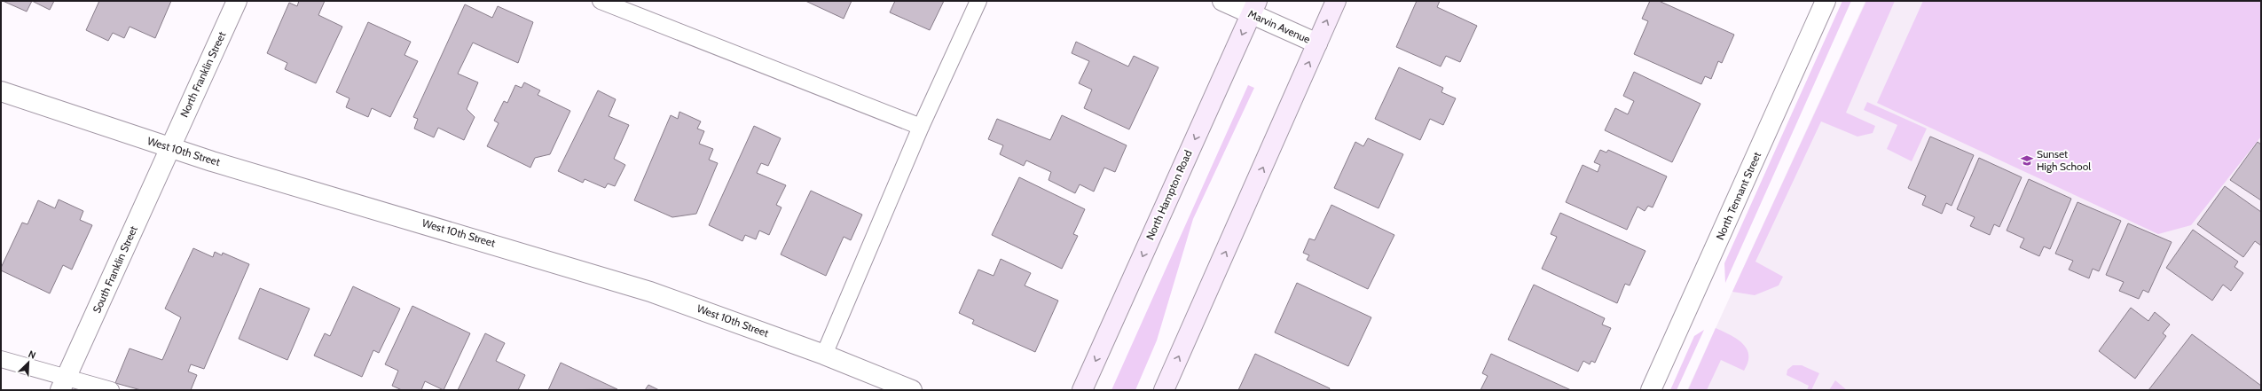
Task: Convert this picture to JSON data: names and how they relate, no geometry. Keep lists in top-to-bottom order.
{
  "streets": {
    "main road": ["North Hampton Road"],
    "street": [
      "Marvin Avenue",
      "North Franklin Street",
      "West 10th Street",
      "North Tennant Street",
      "South Franklin Street"
    ]
  },
  "crossings": [
    ["Marvin Avenue", "North Hampton Road"],
    ["North Franklin Street", "West 10th Street"],
    ["North Franklin Street", "South Franklin Street"],
    ["West 10th Street", "South Franklin Street"]
  ],
  "places": {
    "school or university": ["Sunset High School"]
  },
  "north": "top right"
}
